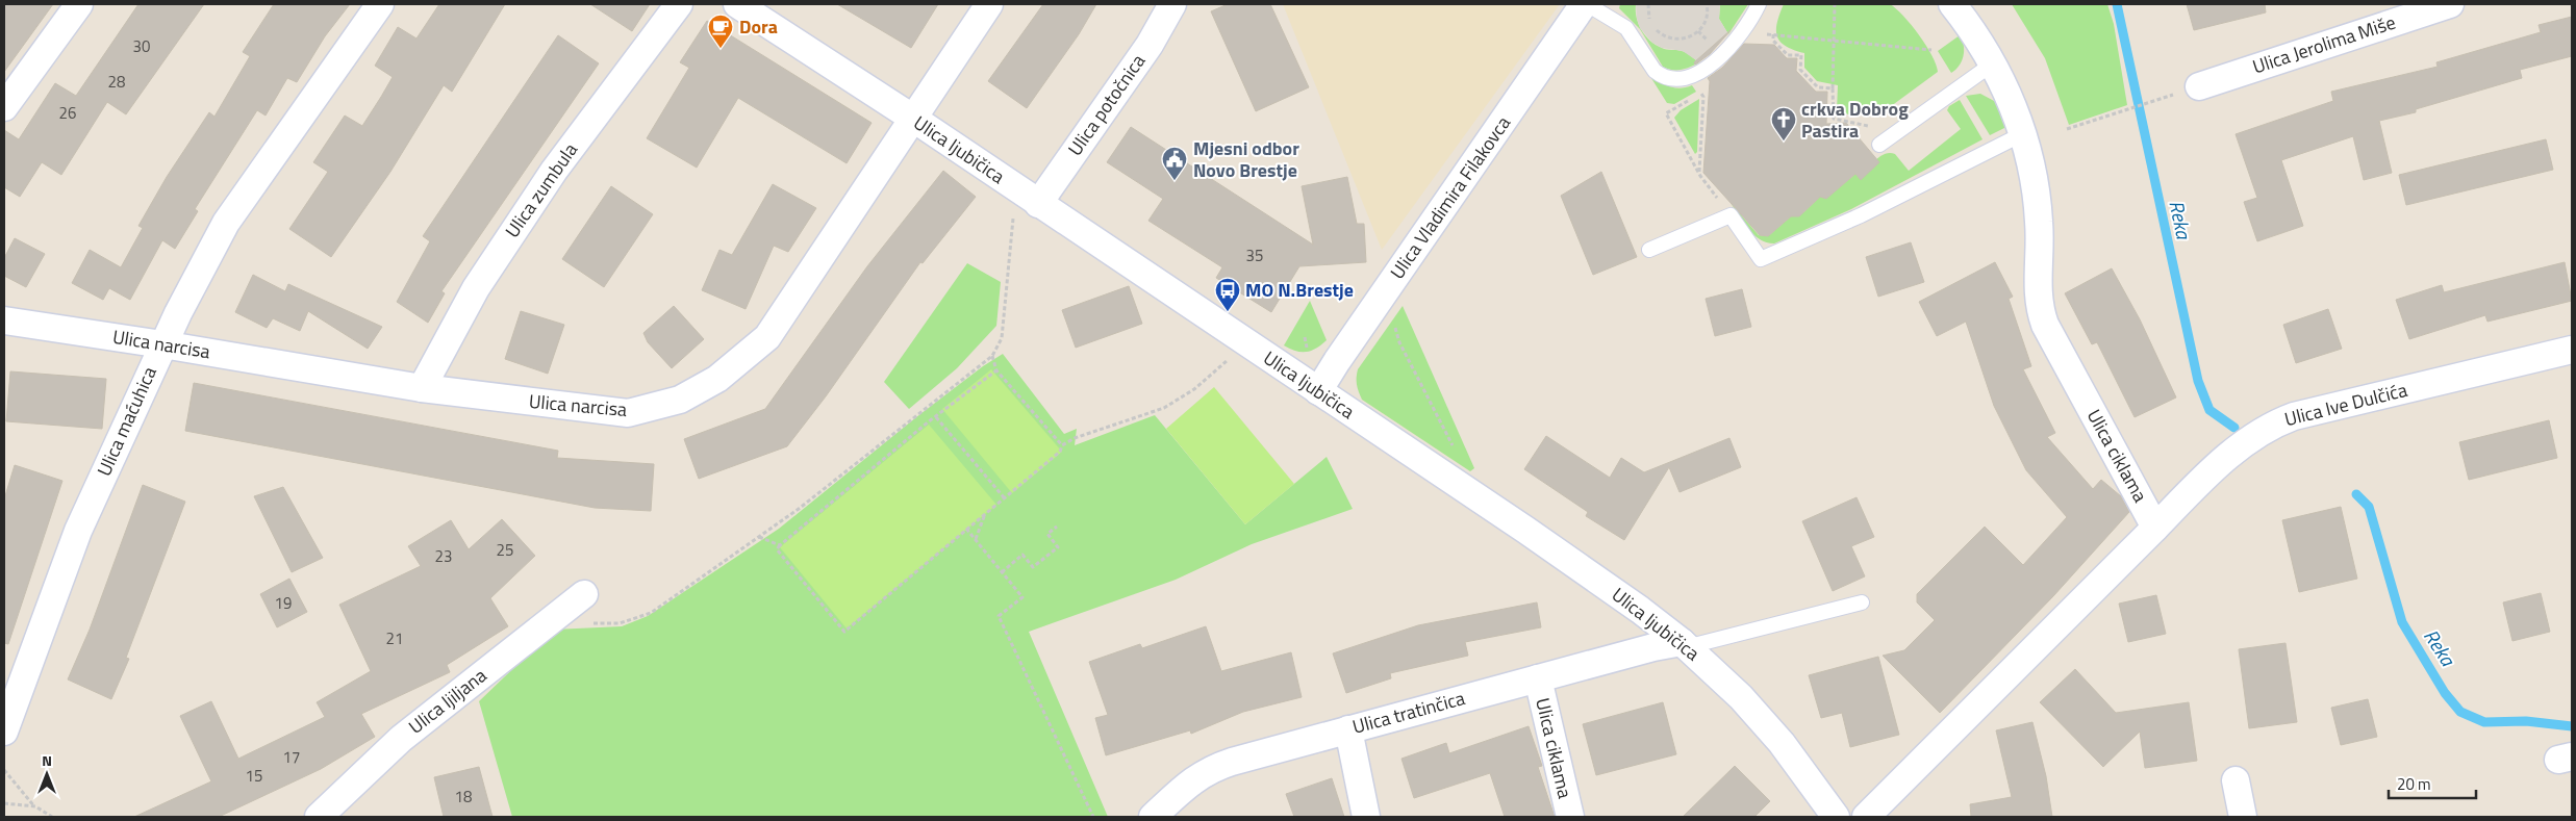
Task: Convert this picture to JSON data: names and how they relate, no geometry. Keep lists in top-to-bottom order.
{
  "streets": {
    "street": [
      "Ulica Jerolima Miše",
      "Ulica potočnica",
      "Ulica ljubičica",
      "Ulica zumbula",
      "Ulica Vladimira Filakovca",
      "Ulica narcisa",
      "Ulica Ive Dulčića",
      "Ulica maćuhica",
      "Ulica ciklama",
      "Ulica ljiljana",
      "Ulica tratinčica"
    ]
  },
  "crossings": [
    ["Ulica potočnica", "Ulica ljubičica"],
    ["Ulica ljubičica", "Ulica Vladimira Filakovca"],
    ["Ulica ljubičica", "Ulica narcisa"],
    ["Ulica ljubičica", "Ulica tratinčica"],
    ["Ulica zumbula", "Ulica narcisa"],
    ["Ulica narcisa", "Ulica maćuhica"],
    ["Ulica Ive Dulčića", "Ulica ciklama"],
    ["Ulica ciklama", "Ulica tratinčica"]
  ],
  "water": ["Reka"],
  "places": {
    "cafe": ["Dora"],
    "church": ["crkva Dobrog Pastira"],
    "public building": ["Mjesni odbor Novo Brestje"],
    "bus stop": ["MO N.Brestje"]
  },
  "house_numbers": [
    "30",
    "28",
    "26",
    "35",
    "25",
    "23",
    "19",
    "21",
    "17",
    "15",
    "18"
  ],
  "scale_bar": "20 m",
  "north": "top"
}
